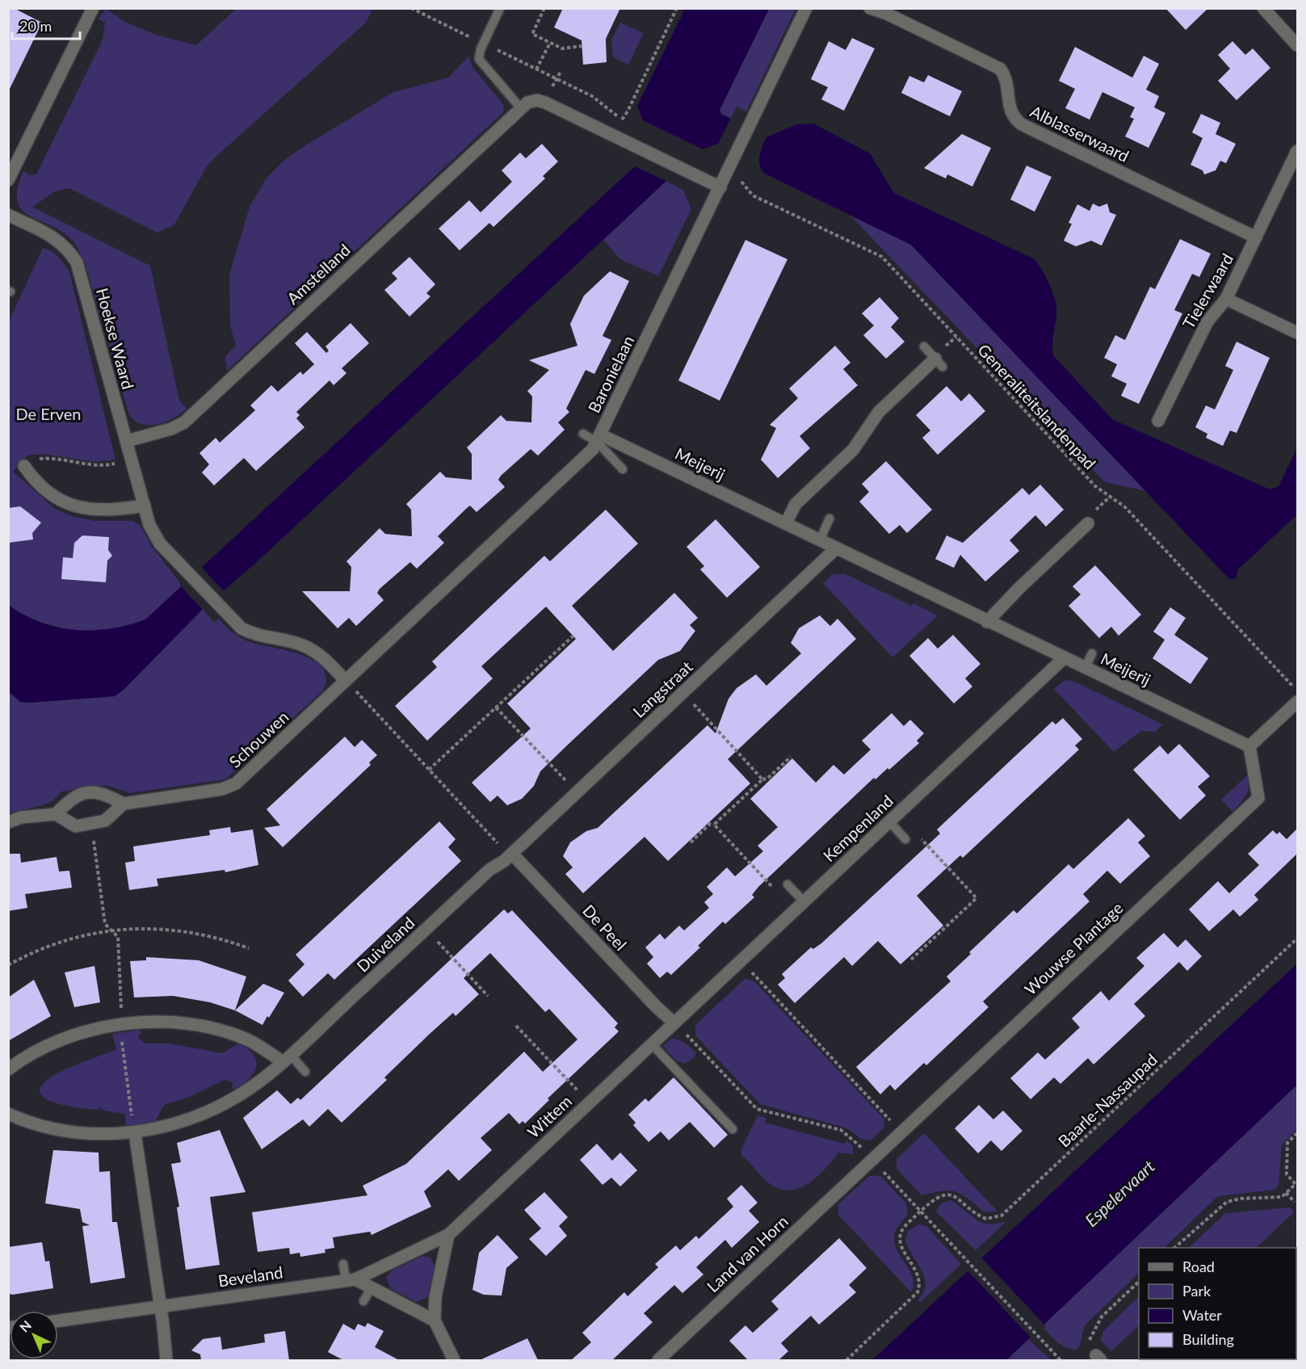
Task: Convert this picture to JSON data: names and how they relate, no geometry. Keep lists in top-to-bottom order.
{
  "streets": {
    "street": [
      "Alblasserwaard",
      "Amstelland",
      "Tielerwaard",
      "Hoekse Waard",
      "Baronielaan",
      "Meijerij",
      "Langstraat",
      "Schouwen",
      "Kempenland",
      "De Peel",
      "Duiveland",
      "Wouwse Plantage",
      "Wittem",
      "Land van Horn",
      "Beveland"
    ],
    "path": ["Generaliteitslandenpad", "Baarle-Nassaupad"]
  },
  "crossings": [
    ["Alblasserwaard", "Tielerwaard"],
    ["Amstelland", "Hoekse Waard"],
    ["Amstelland", "Baronielaan"],
    ["Hoekse Waard", "Baronielaan"],
    ["Hoekse Waard", "Schouwen"],
    ["Baronielaan", "Meijerij"],
    ["Baronielaan", "Schouwen"],
    ["Meijerij", "Langstraat"],
    ["Meijerij", "Kempenland"],
    ["Meijerij", "Wouwse Plantage"],
    ["Langstraat", "De Peel"],
    ["Langstraat", "Duiveland"],
    ["Kempenland", "De Peel"],
    ["Kempenland", "Wittem"],
    ["De Peel", "Duiveland"],
    ["De Peel", "Wittem"],
    ["Wouwse Plantage", "Land van Horn"],
    ["Wittem", "Beveland"]
  ],
  "water": ["Espelervaart"],
  "parks": ["De Erven"],
  "legend": [
    "Road",
    "Park",
    "Water",
    "Building"
  ],
  "scale_bar": "20 m",
  "north": "top left"
}
